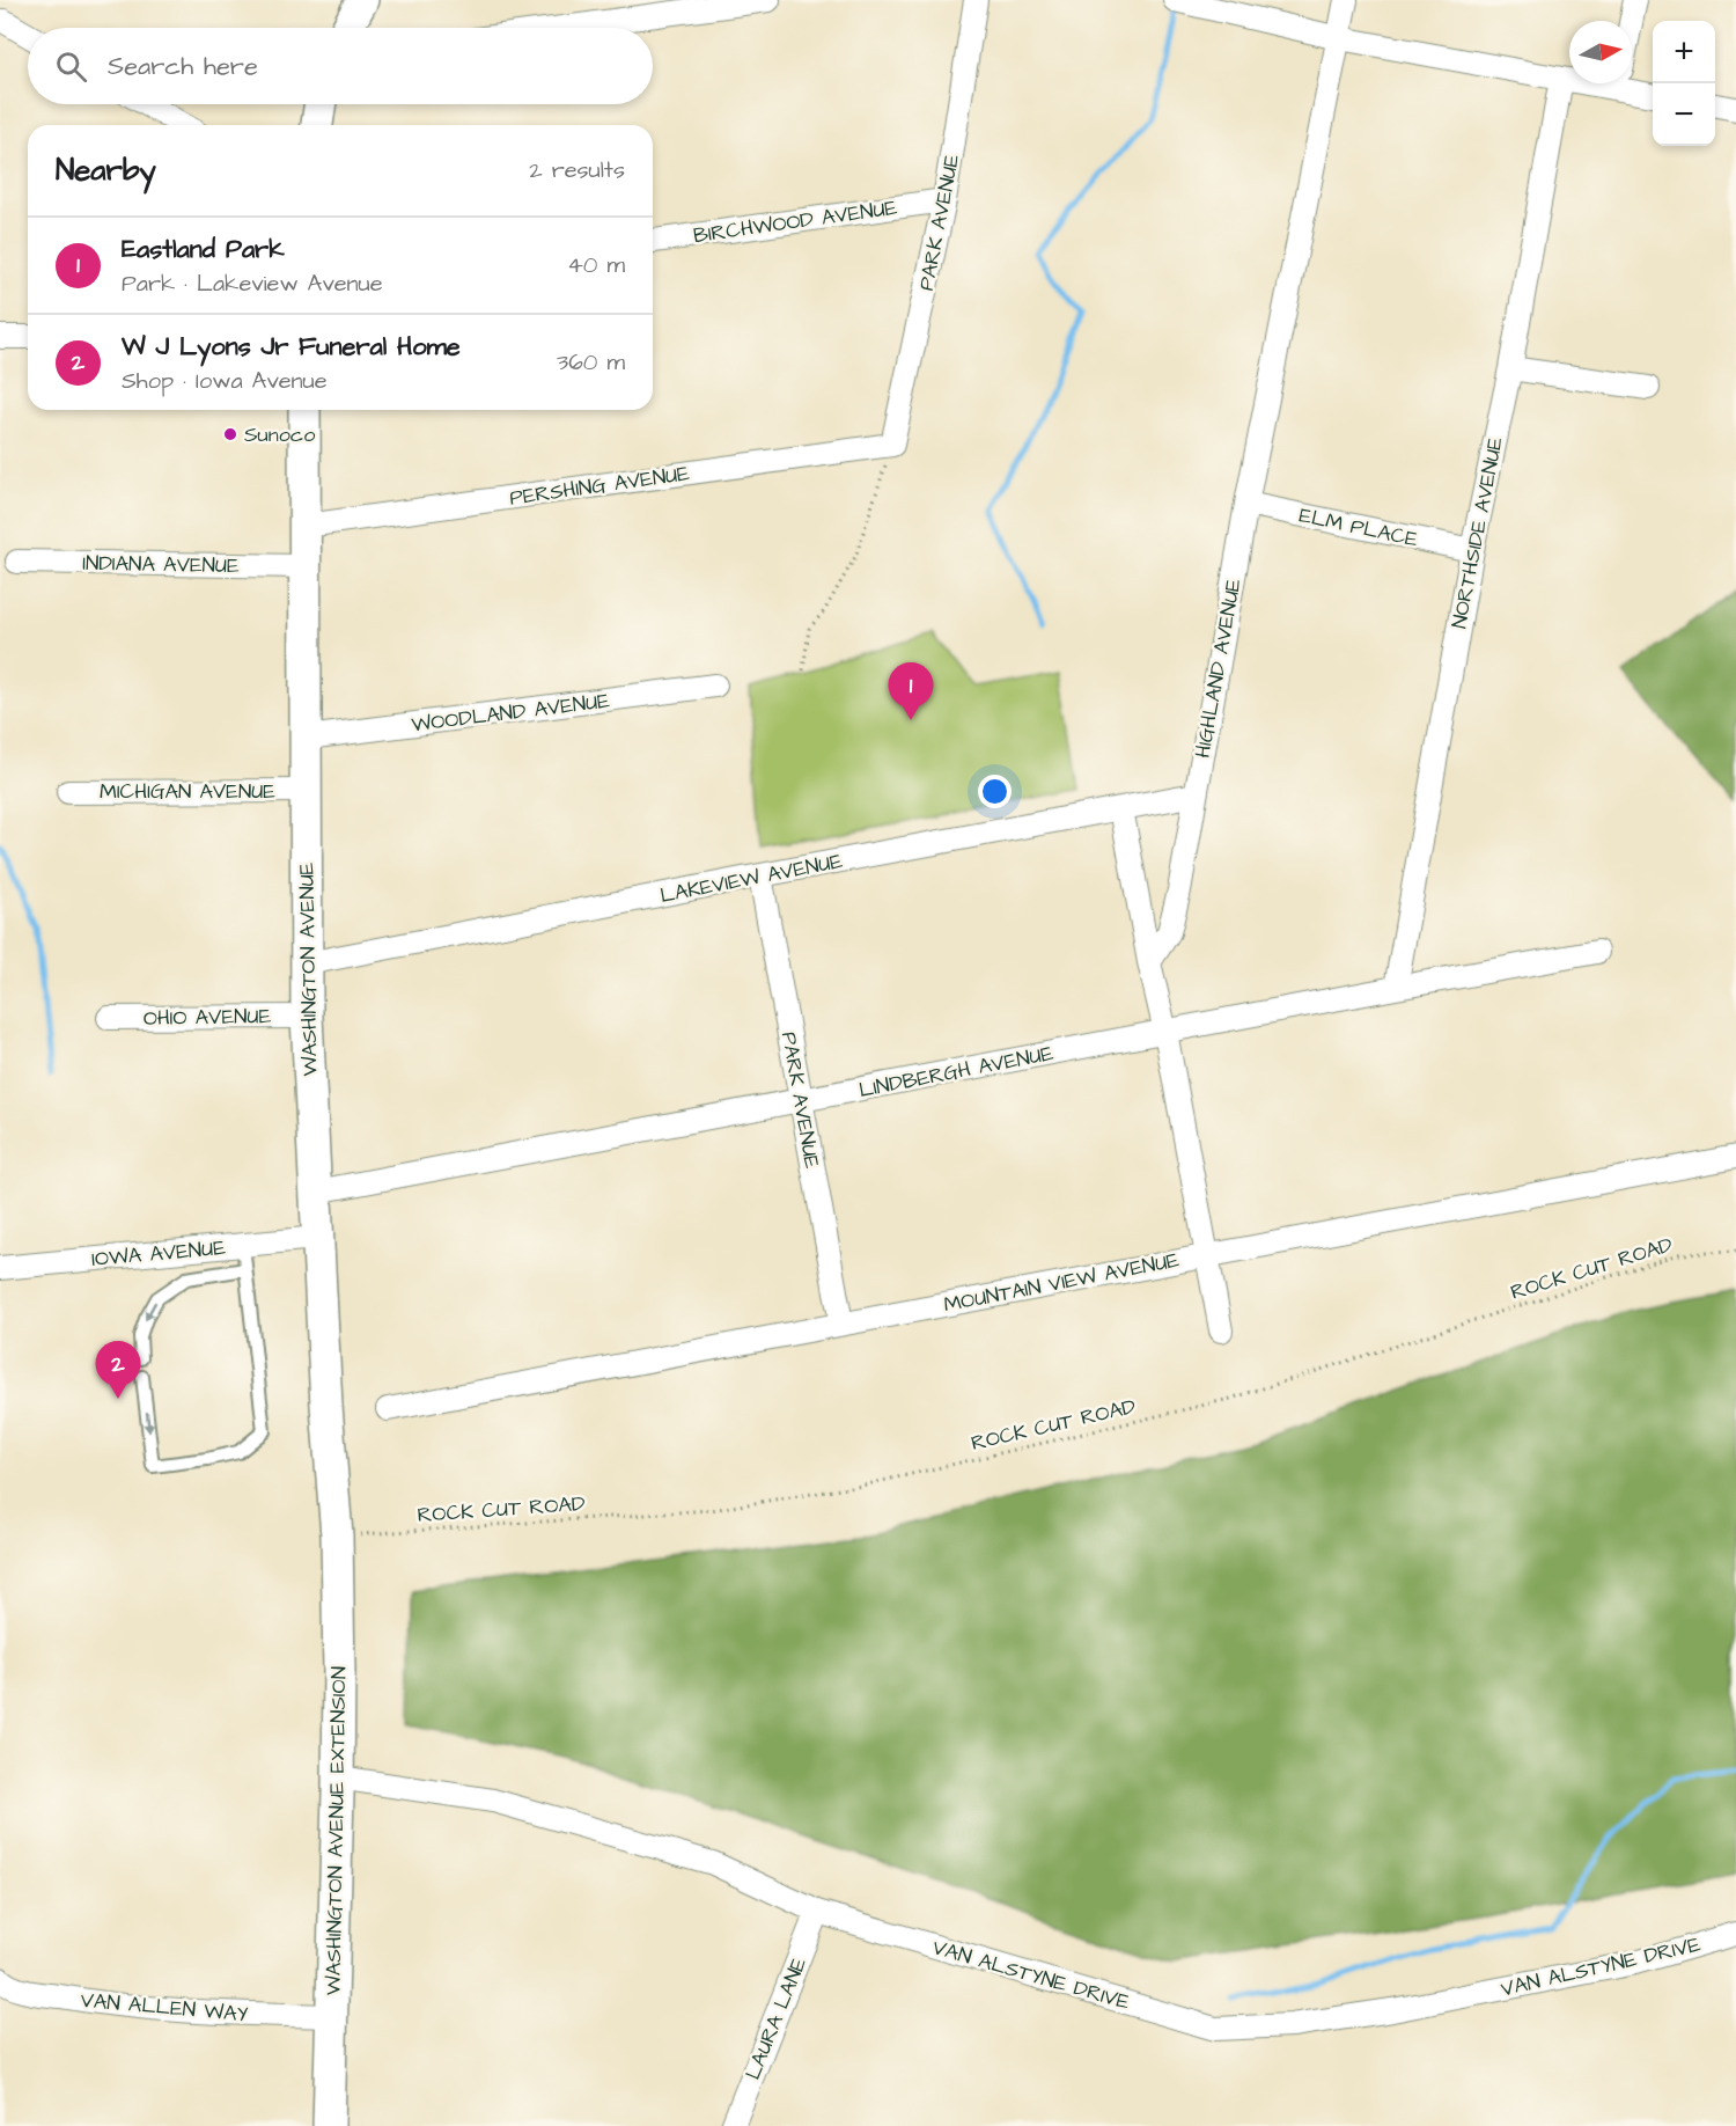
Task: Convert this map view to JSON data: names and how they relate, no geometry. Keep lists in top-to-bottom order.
{
  "streets": {
    "street": [
      "BIRCHWOOD AVENUE",
      "PARK AVENUE",
      "PERSHING AVENUE",
      "ELM PLACE",
      "NORTHSIDE AVENUE",
      "INDIANA AVENUE",
      "HIGHLAND AVENUE",
      "WOODLAND AVENUE",
      "MICHIGAN AVENUE",
      "LAKEVIEW AVENUE",
      "WASHINGTON AVENUE",
      "OHIO AVENUE",
      "LINDBERGH AVENUE",
      "IOWA AVENUE",
      "MOUNTAIN VIEW AVENUE",
      "WASHINGTON AVENUE EXTENSION",
      "VAN ALSTYNE DRIVE",
      "VAN ALLEN WAY",
      "LAURA LANE"
    ],
    "path": ["ROCK CUT ROAD"]
  },
  "crossings": [
    ["BIRCHWOOD AVENUE", "PARK AVENUE"],
    ["PARK AVENUE", "PERSHING AVENUE"],
    ["PARK AVENUE", "LAKEVIEW AVENUE"],
    ["PARK AVENUE", "LINDBERGH AVENUE"],
    ["PARK AVENUE", "MOUNTAIN VIEW AVENUE"],
    ["PERSHING AVENUE", "WASHINGTON AVENUE"],
    ["ELM PLACE", "NORTHSIDE AVENUE"],
    ["ELM PLACE", "HIGHLAND AVENUE"],
    ["NORTHSIDE AVENUE", "LINDBERGH AVENUE"],
    ["INDIANA AVENUE", "WASHINGTON AVENUE"],
    ["HIGHLAND AVENUE", "LAKEVIEW AVENUE"],
    ["WOODLAND AVENUE", "WASHINGTON AVENUE"],
    ["MICHIGAN AVENUE", "WASHINGTON AVENUE"],
    ["LAKEVIEW AVENUE", "WASHINGTON AVENUE"],
    ["WASHINGTON AVENUE", "OHIO AVENUE"],
    ["WASHINGTON AVENUE", "LINDBERGH AVENUE"],
    ["WASHINGTON AVENUE", "IOWA AVENUE"],
    ["WASHINGTON AVENUE", "ROCK CUT ROAD"],
    ["WASHINGTON AVENUE", "WASHINGTON AVENUE EXTENSION"],
    ["ROCK CUT ROAD", "WASHINGTON AVENUE EXTENSION"],
    ["WASHINGTON AVENUE EXTENSION", "VAN ALSTYNE DRIVE"],
    ["WASHINGTON AVENUE EXTENSION", "VAN ALLEN WAY"],
    ["VAN ALSTYNE DRIVE", "LAURA LANE"]
  ],
  "places": ["Sunoco"],
  "north": "right",
  "page": {
    "map_buttons": ["+", "−"],
    "search": "Search here",
    "heading": ["Nearby", "2 results"],
    "list": [
      {
        "mark": "1",
        "name": "Eastland Park",
        "note": "Park · Lakeview Avenue",
        "value": "40 m"
      },
      {
        "mark": "2",
        "name": "W J Lyons Jr Funeral Home",
        "note": "Shop · Iowa Avenue",
        "value": "360 m"
      }
    ],
    "pins": ["1", "2"]
  }
}
